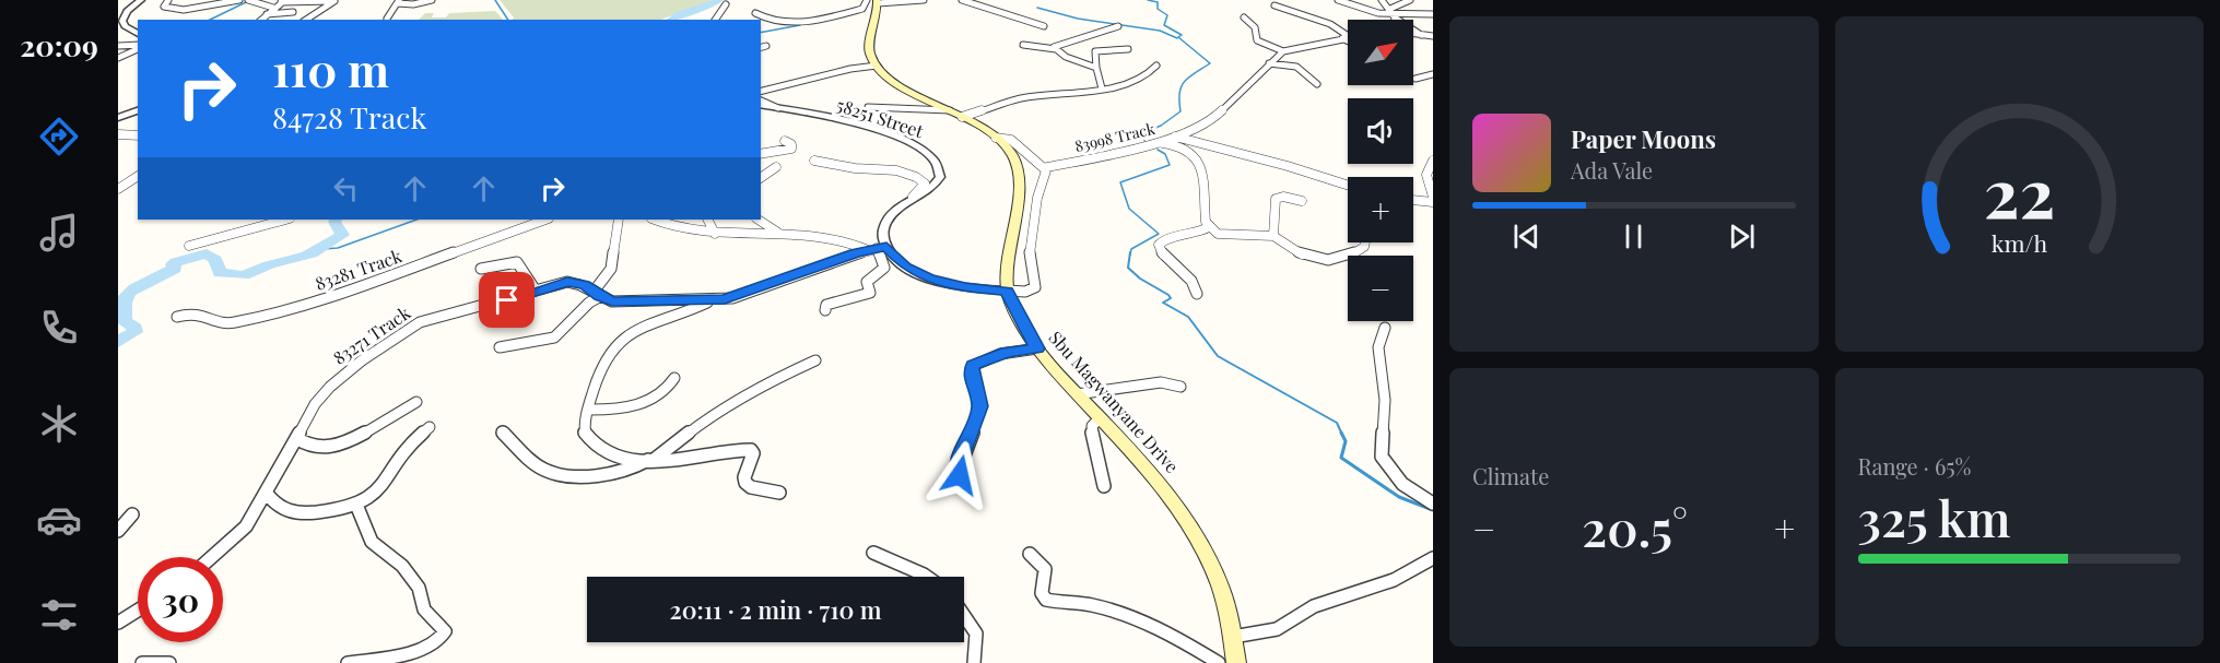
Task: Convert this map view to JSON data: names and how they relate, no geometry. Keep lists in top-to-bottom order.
{
  "streets": {
    "main road": ["Sbu Magwanyane Drive"],
    "street": [
      "58251 Street",
      "83998 Track",
      "83281 Track",
      "83271 Track"
    ]
  },
  "crossings": [
    ["58251 Street", "83271 Track"]
  ],
  "north": "top right",
  "page": {
    "tabs": "20:09",
    "map_buttons": ["+", "−"],
    "turn": ["110 m", "84728 Track"],
    "song": ["Paper Moons", "Ada Vale"],
    "tile": [
      "Climate",
      ["Range · 65%", "325 km"]
    ],
    "heat": ["−", "20.5°", "+"],
    "limit": "30",
    "trip": "20:11 · 2 min · 710 m",
    "gauge": ["22", "km/h"]
  }
}
